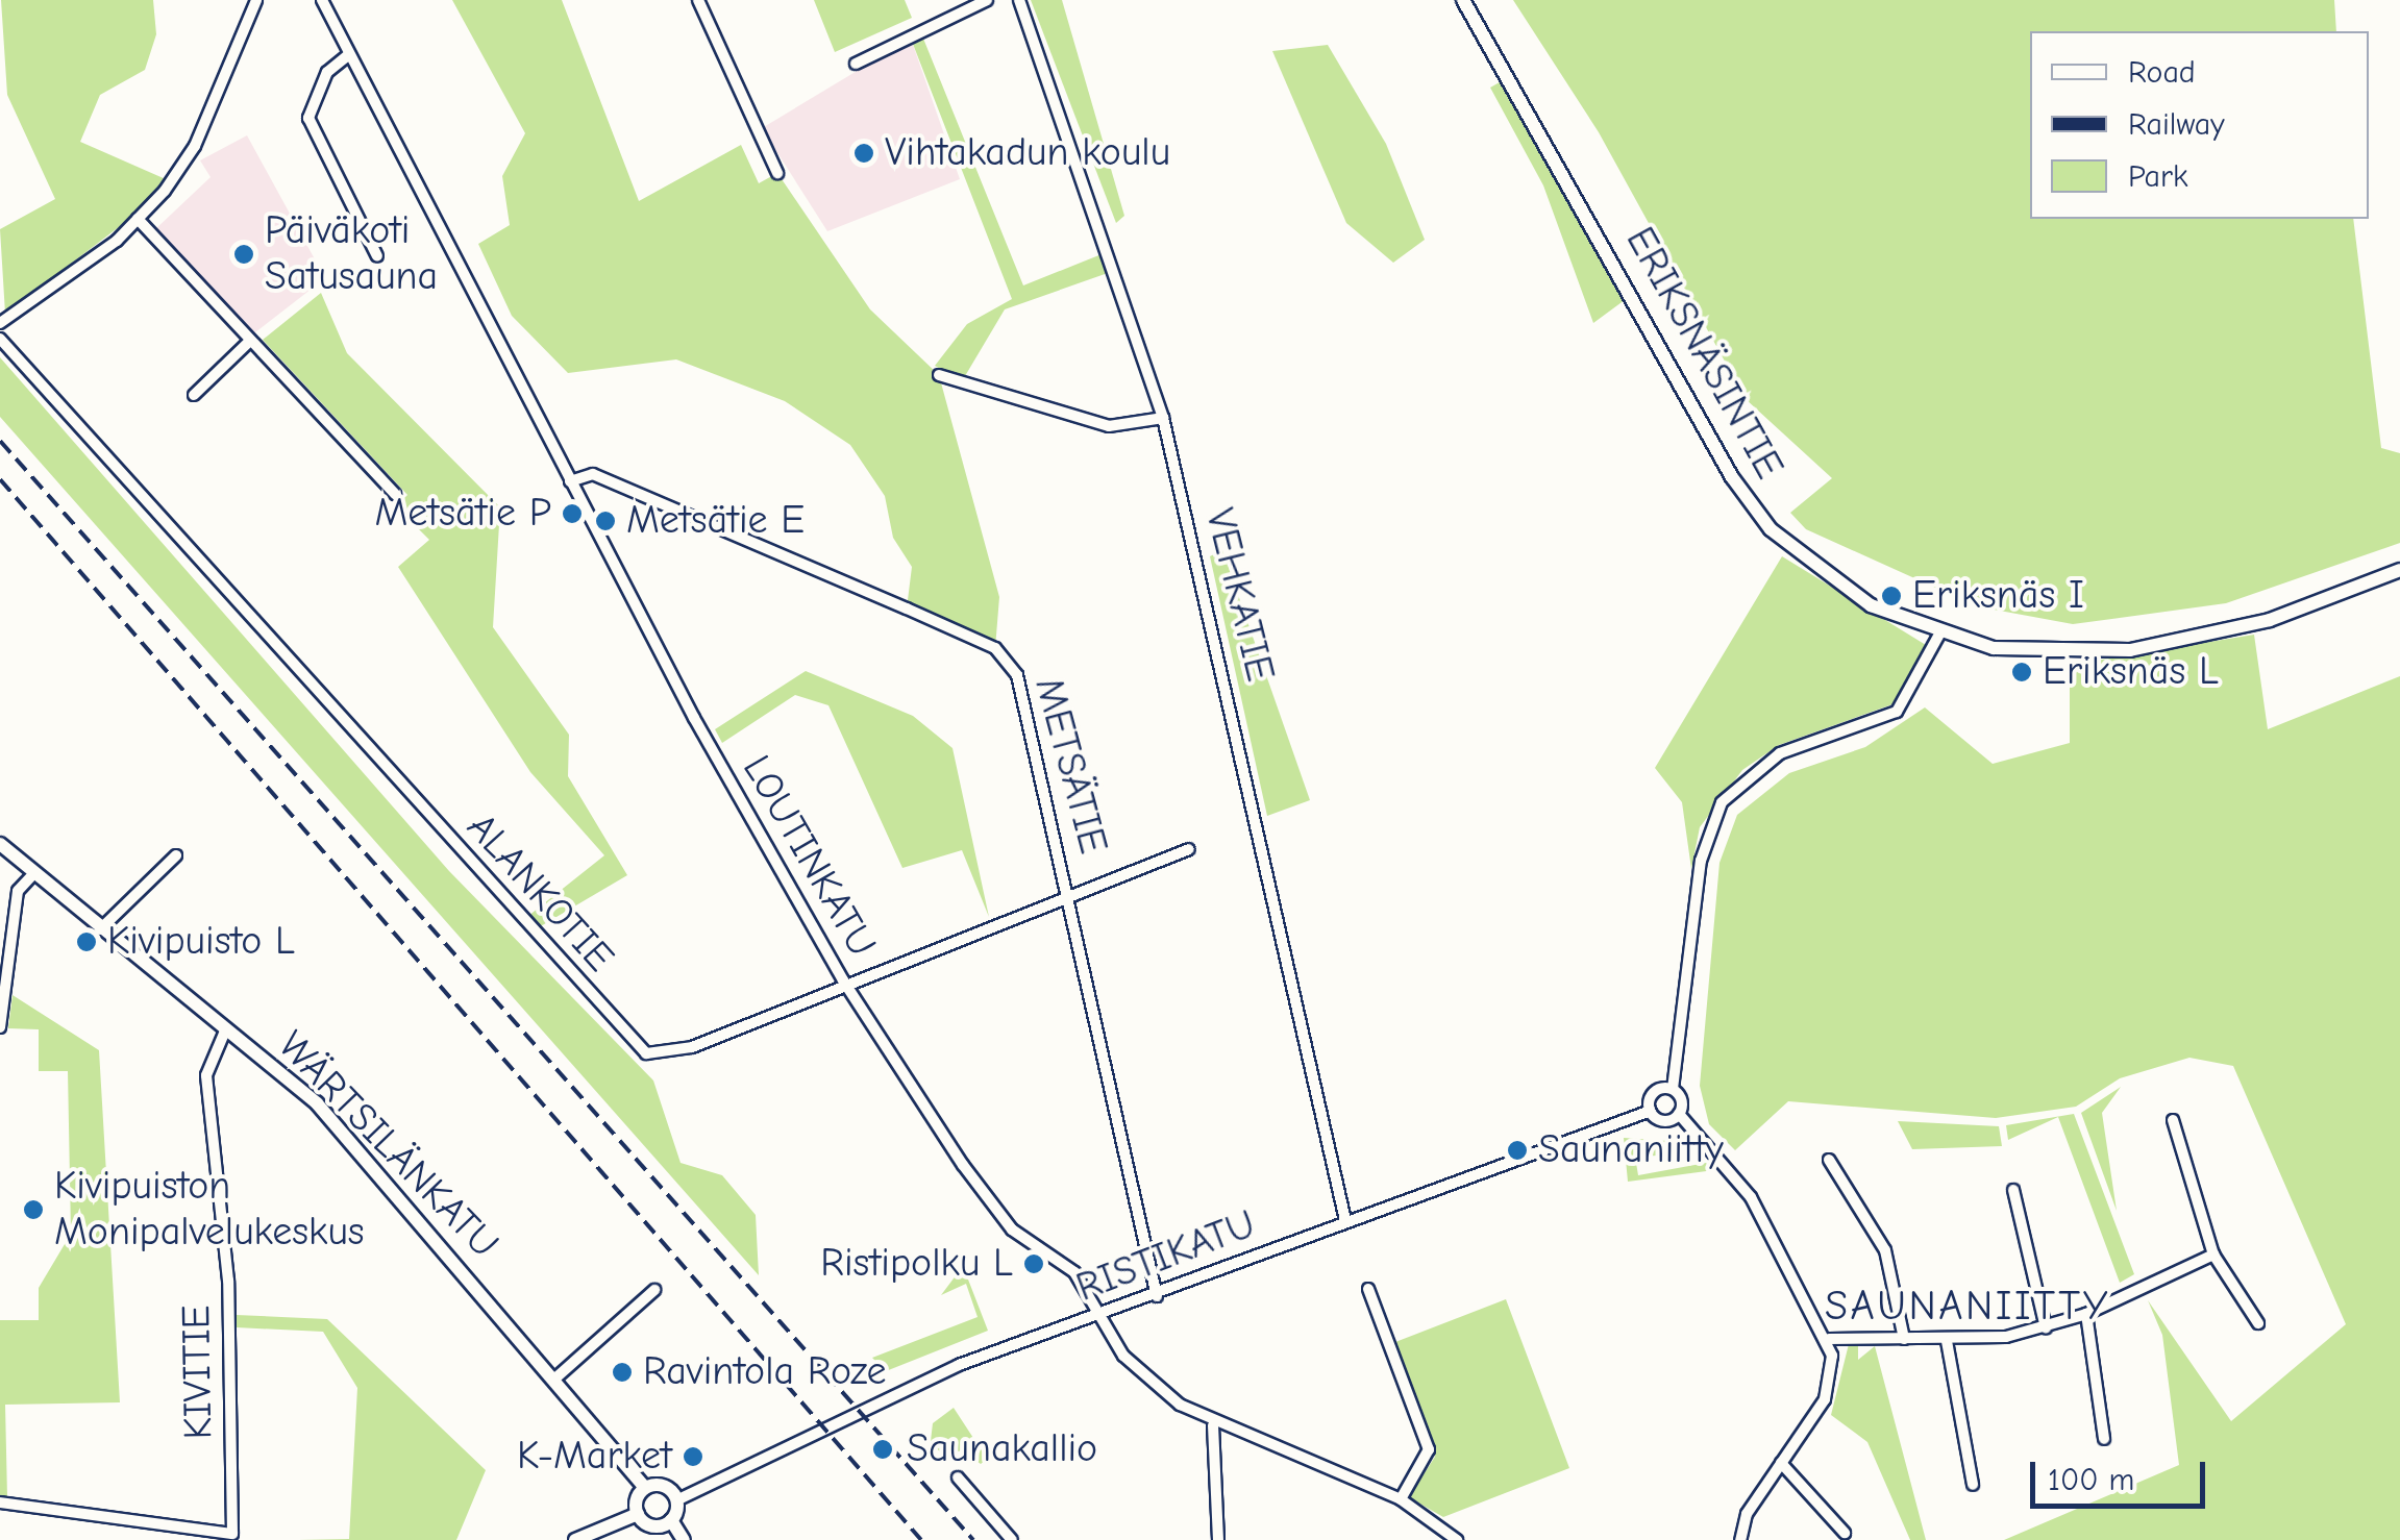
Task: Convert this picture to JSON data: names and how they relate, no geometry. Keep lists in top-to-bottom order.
{
  "streets": {
    "street": [
      "ERIKSNÄSINTIE",
      "VEHKATIE",
      "METSÄTIE",
      "LOUTINKATU",
      "ALANKOTIE",
      "WÄRTSILÄNKATU",
      "RISTIKATU",
      "KIVITIE"
    ]
  },
  "crossings": [
    ["VEHKATIE", "RISTIKATU"],
    ["METSÄTIE", "LOUTINKATU"],
    ["METSÄTIE", "ALANKOTIE"],
    ["METSÄTIE", "RISTIKATU"],
    ["LOUTINKATU", "ALANKOTIE"],
    ["LOUTINKATU", "RISTIKATU"],
    ["WÄRTSILÄNKATU", "RISTIKATU"],
    ["WÄRTSILÄNKATU", "KIVITIE"]
  ],
  "districts": ["SAUNANIITTY"],
  "places": [
    "Vihtakadun koulu",
    "Päiväkoti Satusauna",
    "Metsätie P",
    "Metsätie E",
    "Eriksnäs I",
    "Eriksnäs L",
    "Kivipuisto L",
    "Saunaniitty",
    "Kivipuiston Monipalvelukeskus",
    "Ristipolku L",
    "Ravintola Roze",
    "Saunakallio",
    "K-Market"
  ],
  "legend": ["Road", "Railway", "Park"],
  "scale_bar": "100 m"
}
